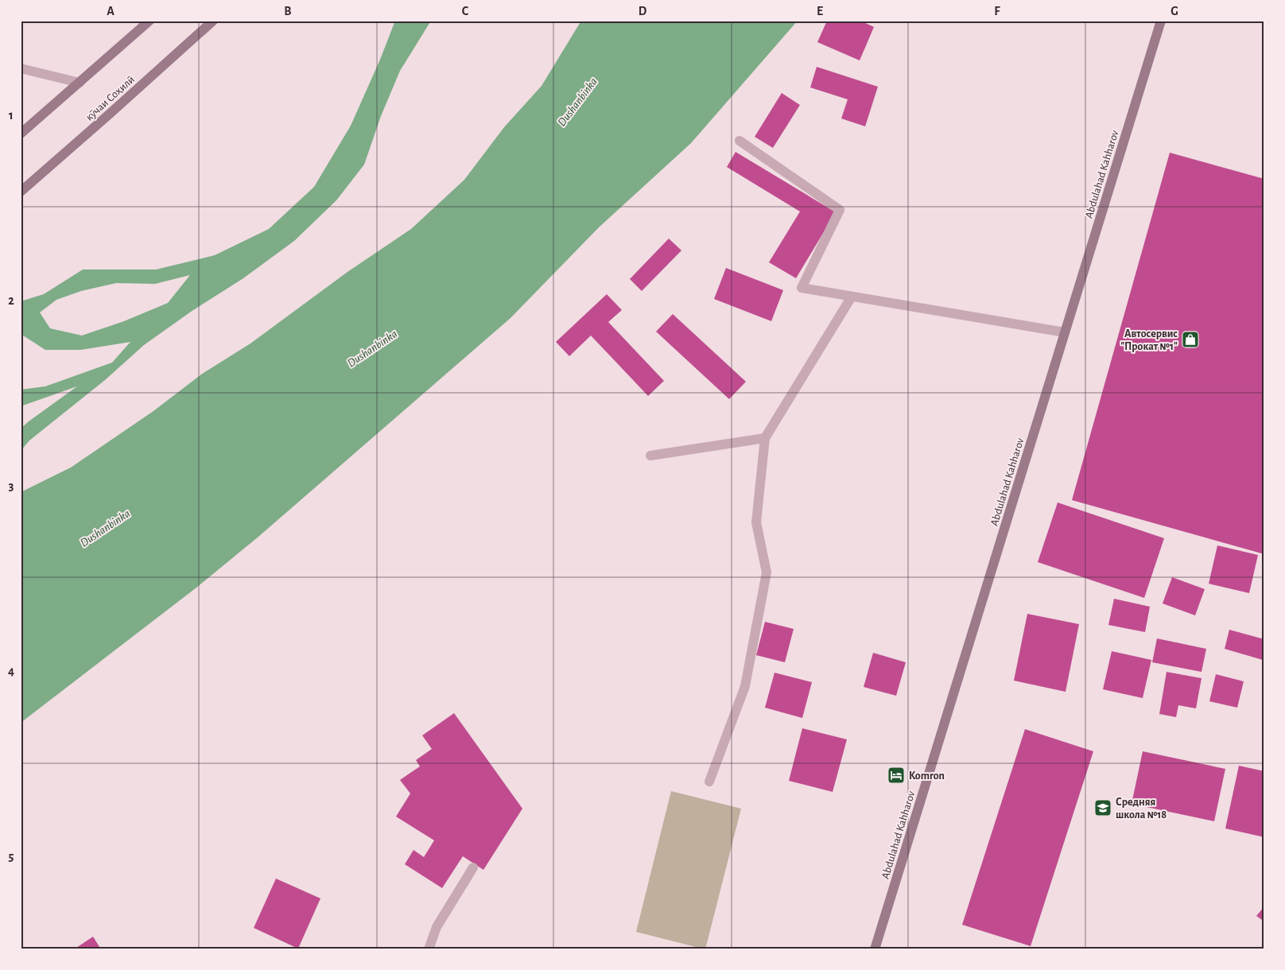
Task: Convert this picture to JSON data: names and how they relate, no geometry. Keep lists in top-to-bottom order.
{
  "streets": {
    "main road": ["кӯчаи Соҳилӣ", "Abdulahad Kahharov"]
  },
  "water": ["Dushanbinka"],
  "places": {
    "shop": ["Автосервис \"Прокат №1\""],
    "hotel": ["Komron"],
    "school or university": ["Средняя школа №18"]
  },
  "grid": {
    "columns": [
      "A",
      "B",
      "C",
      "D",
      "E",
      "F",
      "G"
    ],
    "rows": [
      "1",
      "2",
      "3",
      "4",
      "5"
    ]
  }
}
